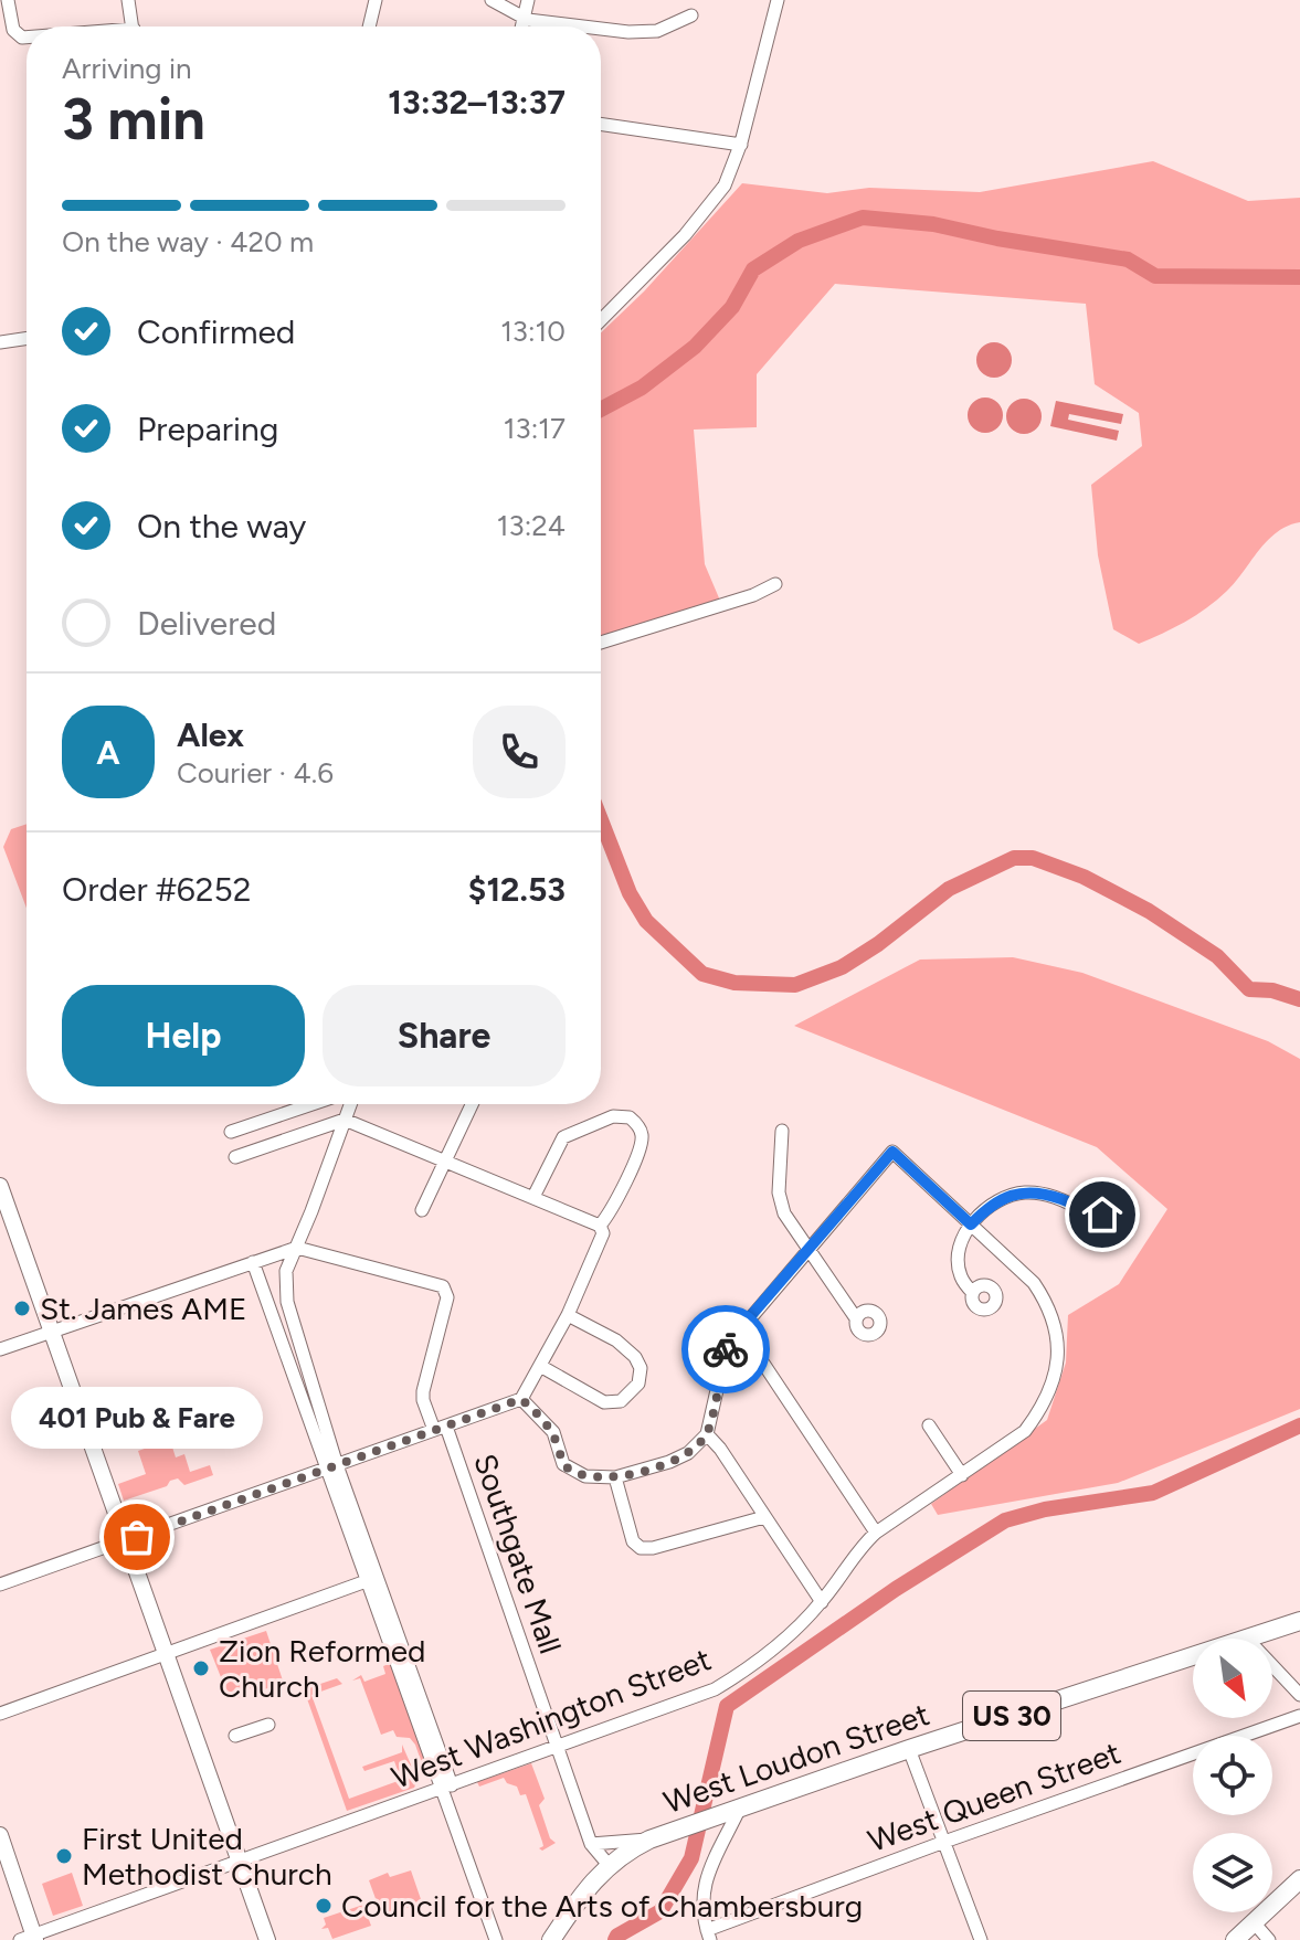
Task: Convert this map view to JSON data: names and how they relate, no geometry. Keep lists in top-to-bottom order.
{
  "streets": {
    "highway": ["US 30", "West Loudon Street"],
    "street": ["Southgate Mall", "West Washington Street", "West Queen Street"]
  },
  "crossings": [
    ["Southgate Mall", "West Washington Street"]
  ],
  "places": [
    "St. James AME",
    "401 Pub & Fare",
    "Zion Reformed Church",
    "First United Methodist Church",
    "Council for the Arts of Chambersburg"
  ],
  "north": "bottom right",
  "page": {
    "heading": ["3 min", "Arriving in", "13:32–13:37"],
    "panel": [
      "Alex",
      "Courier · 4.6",
      "Order #6252",
      "$12.53"
    ],
    "bar": "On the way · 420 m",
    "list": [
      ["Confirmed", "13:10"],
      ["Preparing", "13:17"],
      ["On the way", "13:24"],
      "Delivered"
    ],
    "round": "A",
    "buttons": ["Help", "Share"],
    "bubble": "401 Pub & Fare"
  }
}
